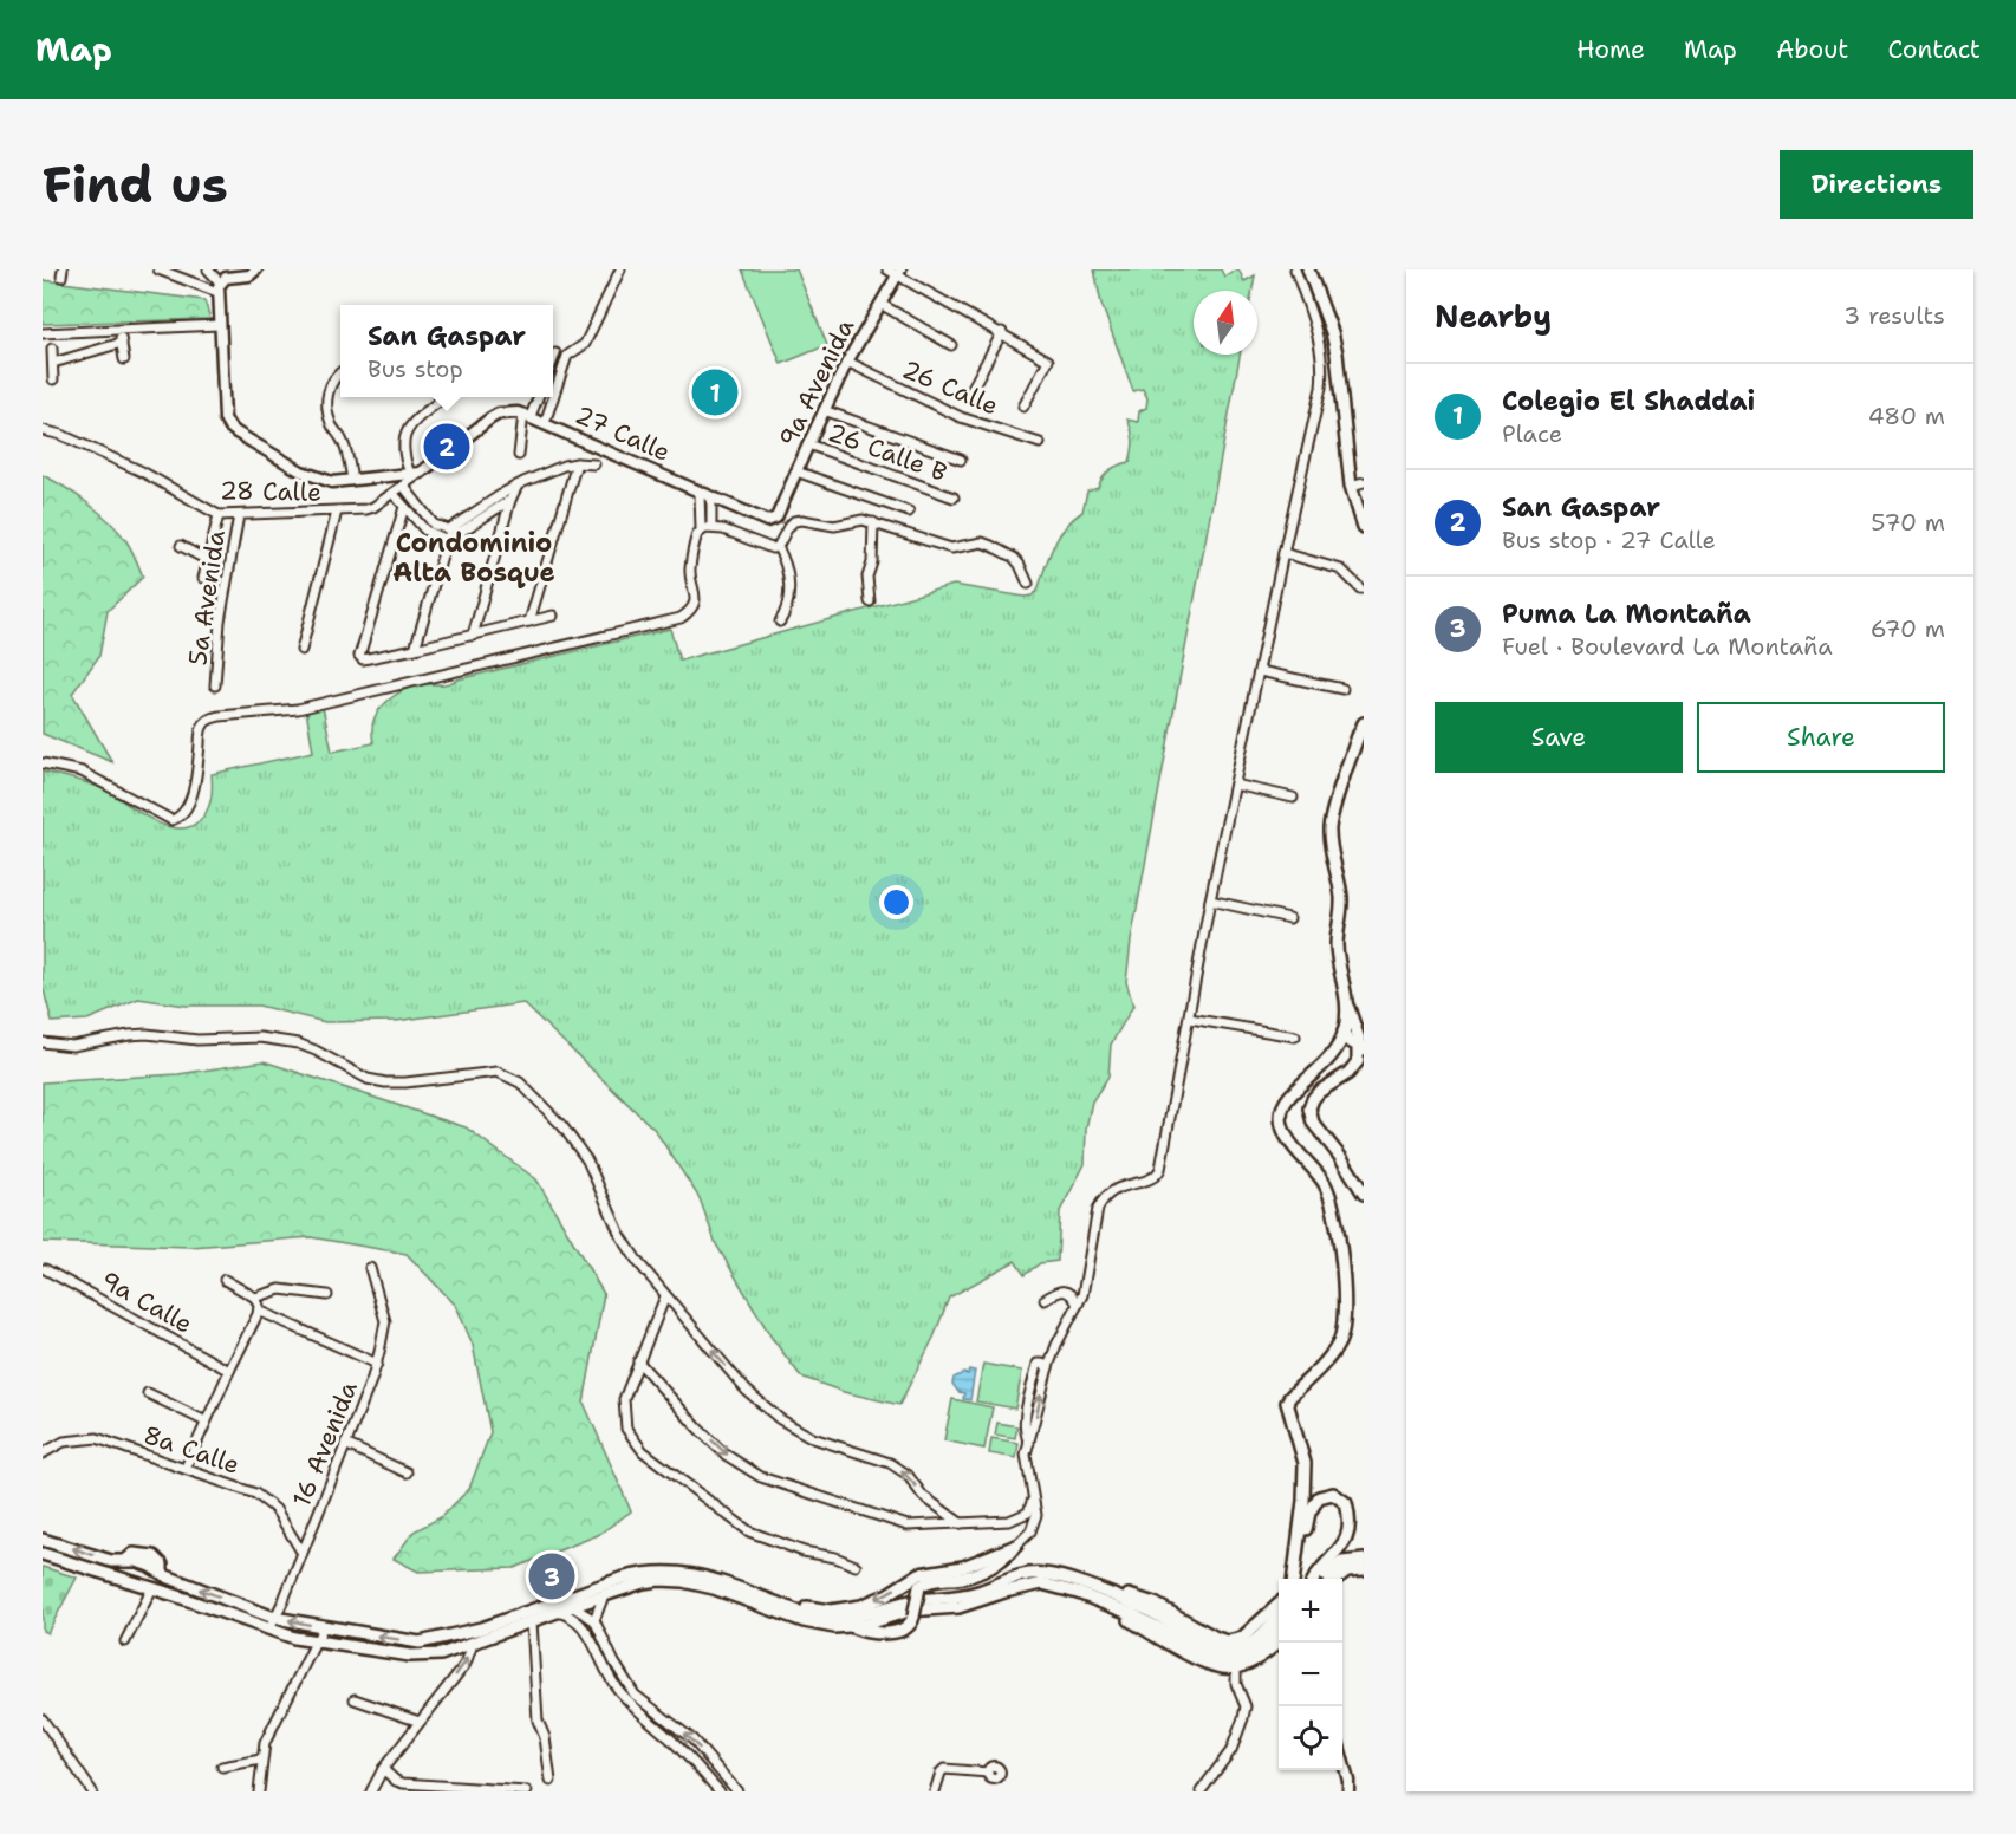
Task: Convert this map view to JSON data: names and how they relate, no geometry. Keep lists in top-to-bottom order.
{
  "streets": {
    "street": [
      "9a Avenida",
      "26 Calle",
      "27 Calle",
      "26 Calle B",
      "28 Calle",
      "5a Avenida",
      "9a Calle",
      "16 Avenida",
      "8a Calle"
    ]
  },
  "crossings": [
    ["9a Avenida", "26 Calle"],
    ["9a Avenida", "27 Calle"],
    ["9a Avenida", "26 Calle B"],
    ["28 Calle", "5a Avenida"],
    ["16 Avenida", "8a Calle"]
  ],
  "districts": ["Condominio Alta Bosque"],
  "north": "top",
  "page": {
    "header": "Map",
    "nav": [
      "Home",
      "Map",
      "About",
      "Contact"
    ],
    "buttons": [
      "Directions",
      ["Save", "Share"]
    ],
    "title": "Find us",
    "heading": ["Nearby", "3 results"],
    "popup": ["San Gaspar", "Bus stop"],
    "list": [
      {
        "mark": "1",
        "name": "Colegio El Shaddai",
        "note": "Place",
        "value": "480 m"
      },
      {
        "mark": "2",
        "name": "San Gaspar",
        "note": "Bus stop · 27 Calle",
        "value": "570 m"
      },
      {
        "mark": "3",
        "name": "Puma La Montaña",
        "note": "Fuel · Boulevard La Montaña",
        "value": "670 m"
      }
    ],
    "pins": ["1", "2", "3"],
    "map_buttons": ["+", "−"]
  }
}
